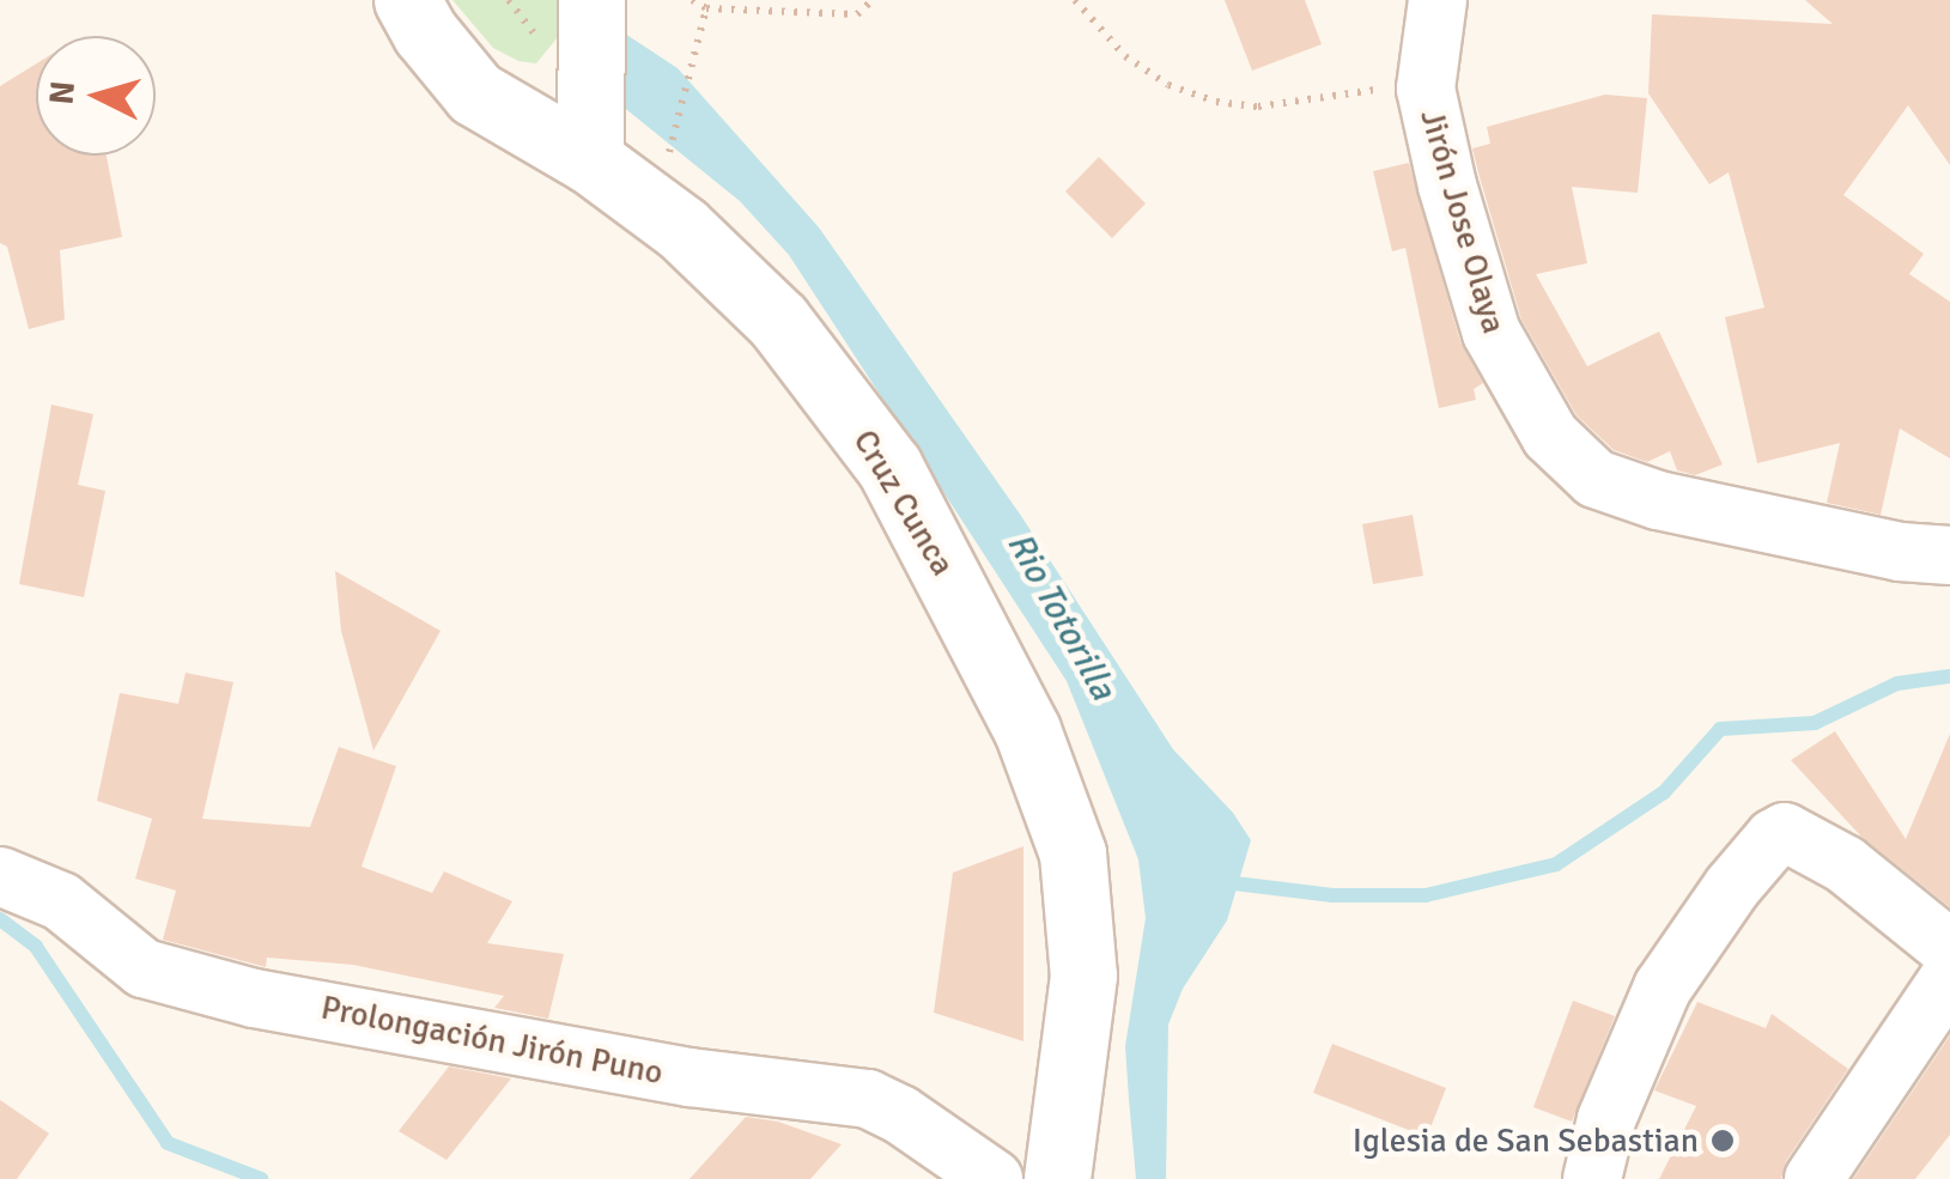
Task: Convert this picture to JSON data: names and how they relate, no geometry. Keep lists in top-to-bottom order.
{
  "streets": {
    "street": ["Jirón Jose Olaya", "Cruz Cunca", "Prolongación Jirón Puno"]
  },
  "water": ["Rio Totorilla"],
  "places": ["Iglesia de San Sebastian"],
  "north": "left"
}
